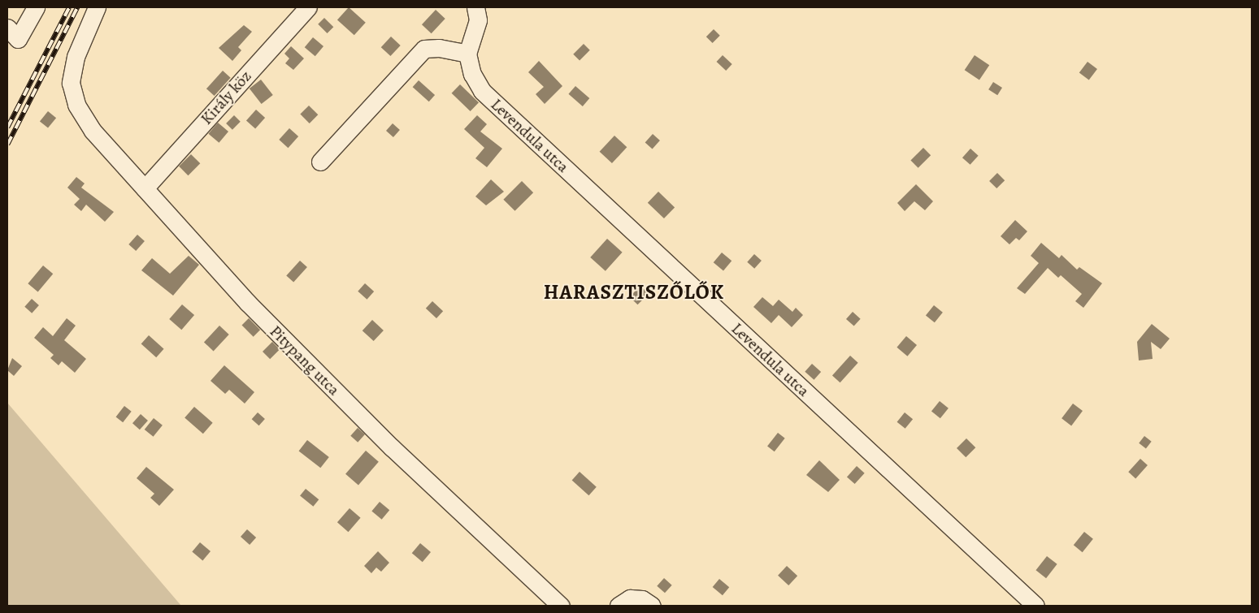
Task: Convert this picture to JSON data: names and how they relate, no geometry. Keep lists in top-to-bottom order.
{
  "streets": {
    "street": ["Király köz", "Levendula utca", "Pitypang utca"]
  },
  "crossings": [
    ["Király köz", "Pitypang utca"]
  ],
  "districts": ["HARASZTISZŐLŐK"]
}
